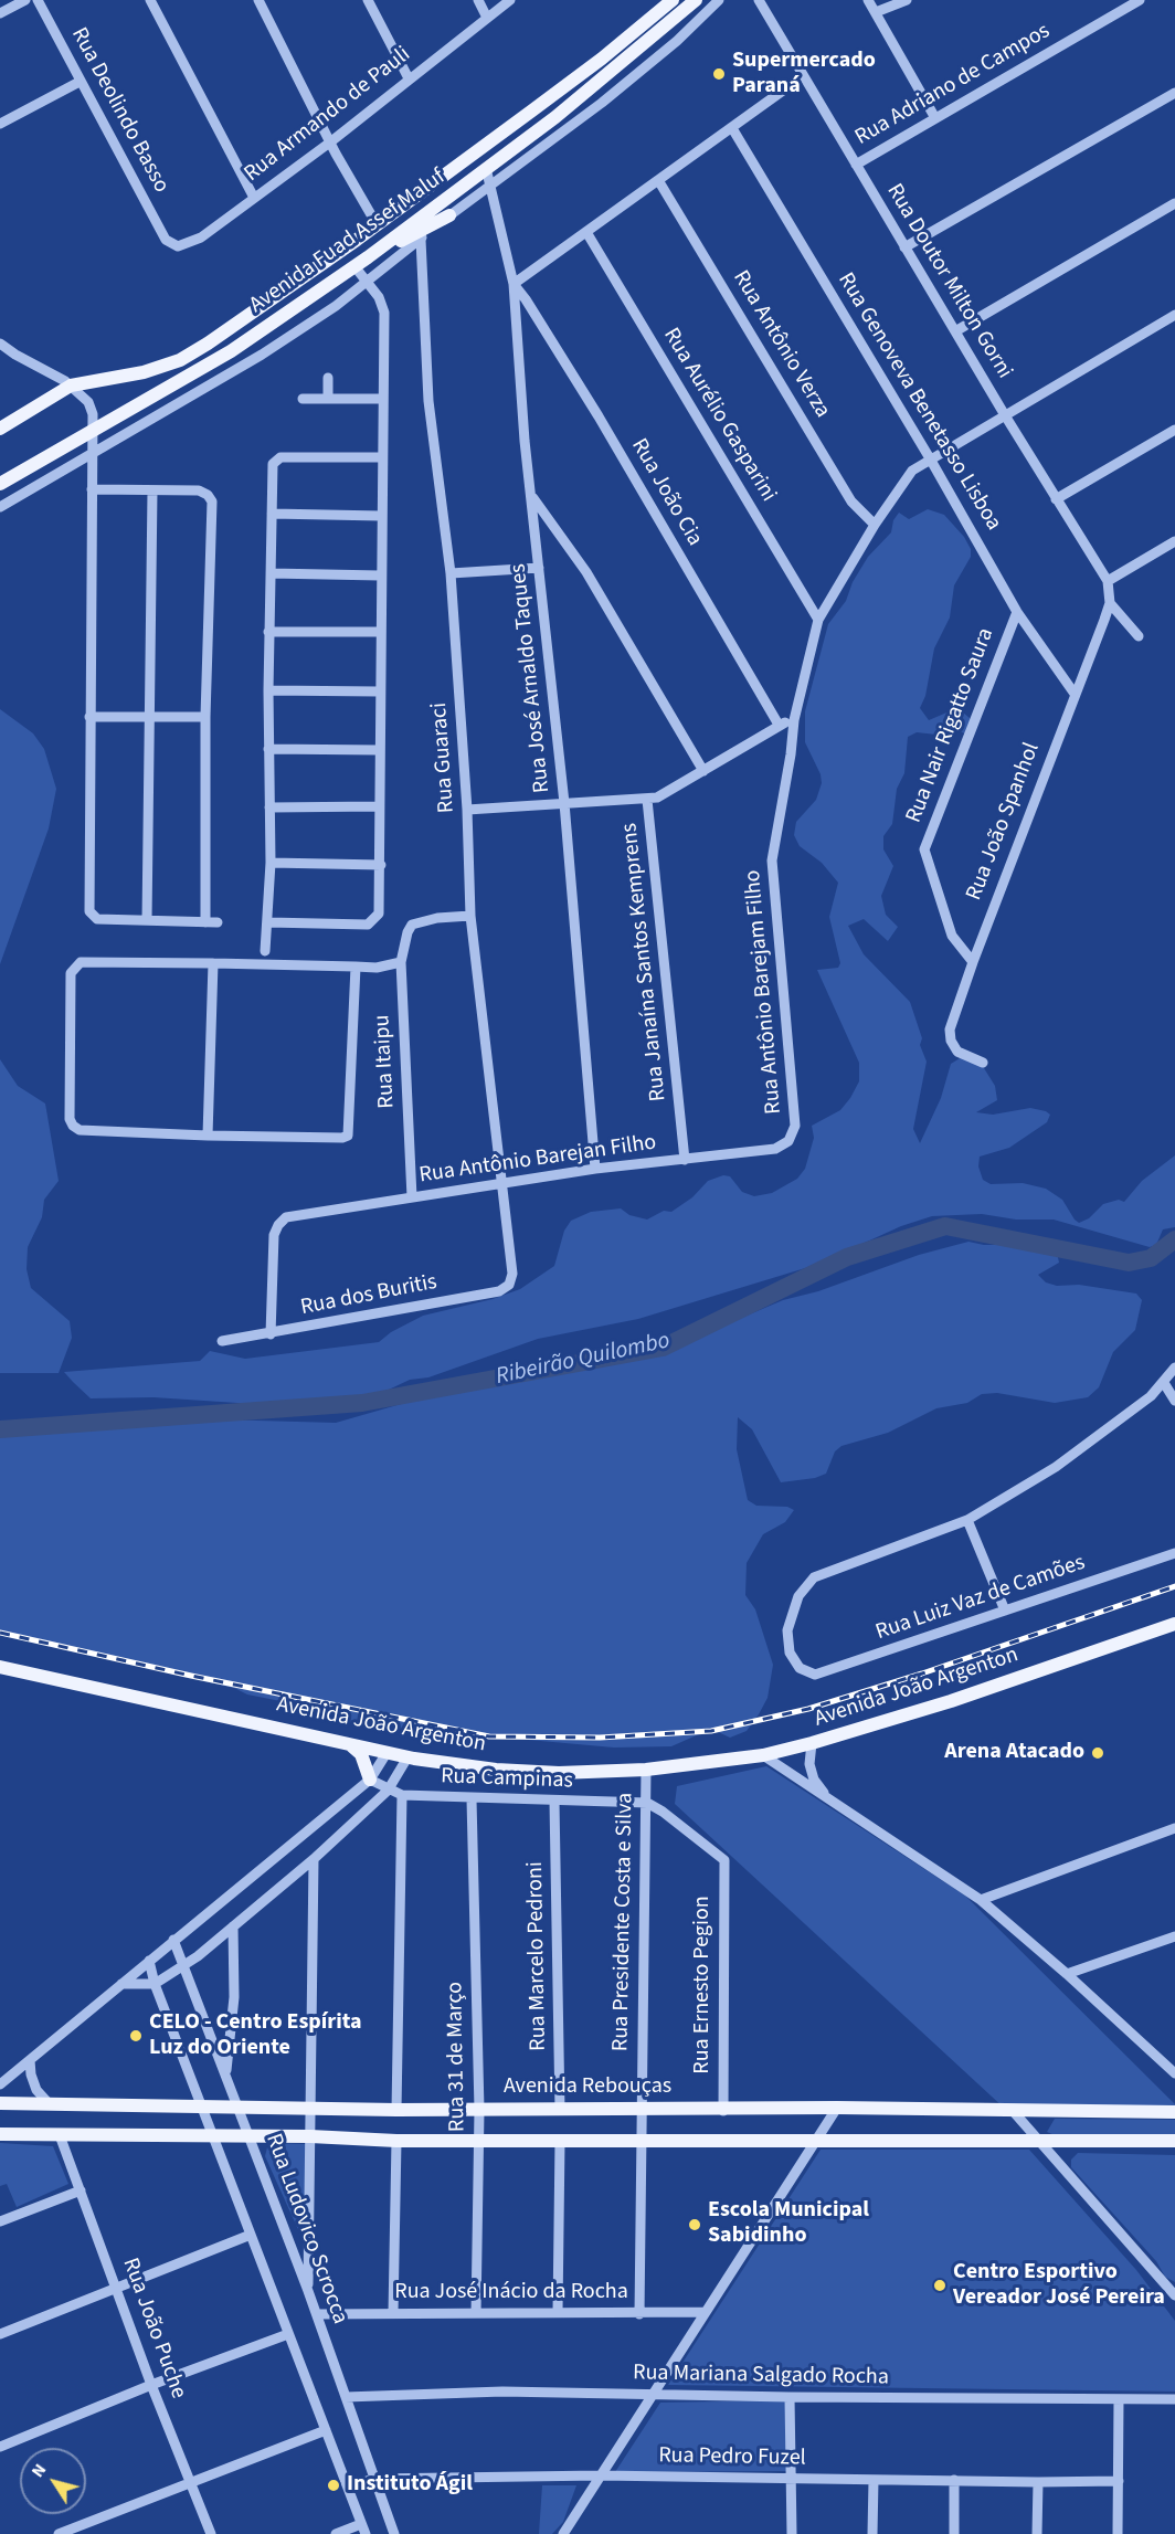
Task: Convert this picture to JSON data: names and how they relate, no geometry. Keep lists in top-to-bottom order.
{
  "streets": {
    "main road": ["Avenida Fuad Assef Maluf", "Avenida João Argenton", "Avenida Rebouças"],
    "street": [
      "Rua Adriano de Campos",
      "Rua Deolindo Basso",
      "Rua Armando de Pauli",
      "Rua Doutor Milton Gorni",
      "Rua Antônio Verza",
      "Rua Genoveva Benetasso Lisboa",
      "Rua Aurélio Gasparini",
      "Rua João Cia",
      "Rua José Arnaldo Taques",
      "Rua Nair Rigatto Saura",
      "Rua Guaraci",
      "Rua João Spanhol",
      "Rua Janaína Santos Kemprens",
      "Rua Antônio Barejam Filho",
      "Rua Itaipu",
      "Rua Antônio Barejan Filho",
      "Rua dos Buritis",
      "Rua Luiz Vaz de Camões",
      "Rua Campinas",
      "Rua Presidente Costa e Silva",
      "Rua Marcelo Pedroni",
      "Rua Ernesto Pegion",
      "Rua 31 de Março",
      "Rua Ludovico Scrocca",
      "Rua José Inácio da Rocha",
      "Rua João Puche",
      "Rua Mariana Salgado Rocha",
      "Rua Pedro Fuzel"
    ]
  },
  "crossings": [
    ["Rua Adriano de Campos", "Rua Doutor Milton Gorni"],
    ["Rua Deolindo Basso", "Rua Armando de Pauli"],
    ["Avenida Fuad Assef Maluf", "Rua José Arnaldo Taques"],
    ["Rua Doutor Milton Gorni", "Rua João Spanhol"],
    ["Rua Antônio Verza", "Rua Antônio Barejam Filho"],
    ["Rua Genoveva Benetasso Lisboa", "Rua Nair Rigatto Saura"],
    ["Rua Genoveva Benetasso Lisboa", "Rua João Spanhol"],
    ["Rua Genoveva Benetasso Lisboa", "Rua Antônio Barejam Filho"],
    ["Rua Aurélio Gasparini", "Rua Antônio Barejam Filho"],
    ["Rua João Cia", "Rua José Arnaldo Taques"],
    ["Rua José Arnaldo Taques", "Rua Antônio Barejan Filho"],
    ["Rua Nair Rigatto Saura", "Rua João Spanhol"],
    ["Rua Guaraci", "Rua Itaipu"],
    ["Rua Guaraci", "Rua Antônio Barejan Filho"],
    ["Rua Guaraci", "Rua dos Buritis"],
    ["Rua Janaína Santos Kemprens", "Rua Antônio Barejan Filho"],
    ["Rua Antônio Barejam Filho", "Rua Antônio Barejan Filho"],
    ["Rua Itaipu", "Rua Antônio Barejan Filho"],
    ["Rua Antônio Barejan Filho", "Rua dos Buritis"],
    ["Avenida João Argenton", "Rua Presidente Costa e Silva"],
    ["Rua Campinas", "Rua Presidente Costa e Silva"],
    ["Rua Campinas", "Rua Marcelo Pedroni"],
    ["Rua Campinas", "Rua Ernesto Pegion"],
    ["Rua Campinas", "Rua 31 de Março"],
    ["Rua Presidente Costa e Silva", "Rua Ernesto Pegion"],
    ["Rua Presidente Costa e Silva", "Avenida Rebouças"],
    ["Rua Presidente Costa e Silva", "Rua José Inácio da Rocha"],
    ["Rua Marcelo Pedroni", "Avenida Rebouças"],
    ["Rua Ernesto Pegion", "Avenida Rebouças"],
    ["Rua 31 de Março", "Avenida Rebouças"],
    ["Rua 31 de Março", "Rua José Inácio da Rocha"],
    ["Avenida Rebouças", "Rua Ludovico Scrocca"],
    ["Rua Ludovico Scrocca", "Rua José Inácio da Rocha"],
    ["Rua Ludovico Scrocca", "Rua Mariana Salgado Rocha"],
    ["Rua Ludovico Scrocca", "Rua Pedro Fuzel"]
  ],
  "water": ["Ribeirão Quilombo"],
  "places": [
    "Supermercado Paraná",
    "Arena Atacado",
    "CELO - Centro Espírita Luz do Oriente",
    "Escola Municipal Sabidinho",
    "Centro Esportivo Vereador José Pereira",
    "Instituto Ágil"
  ],
  "north": "top left"
}
